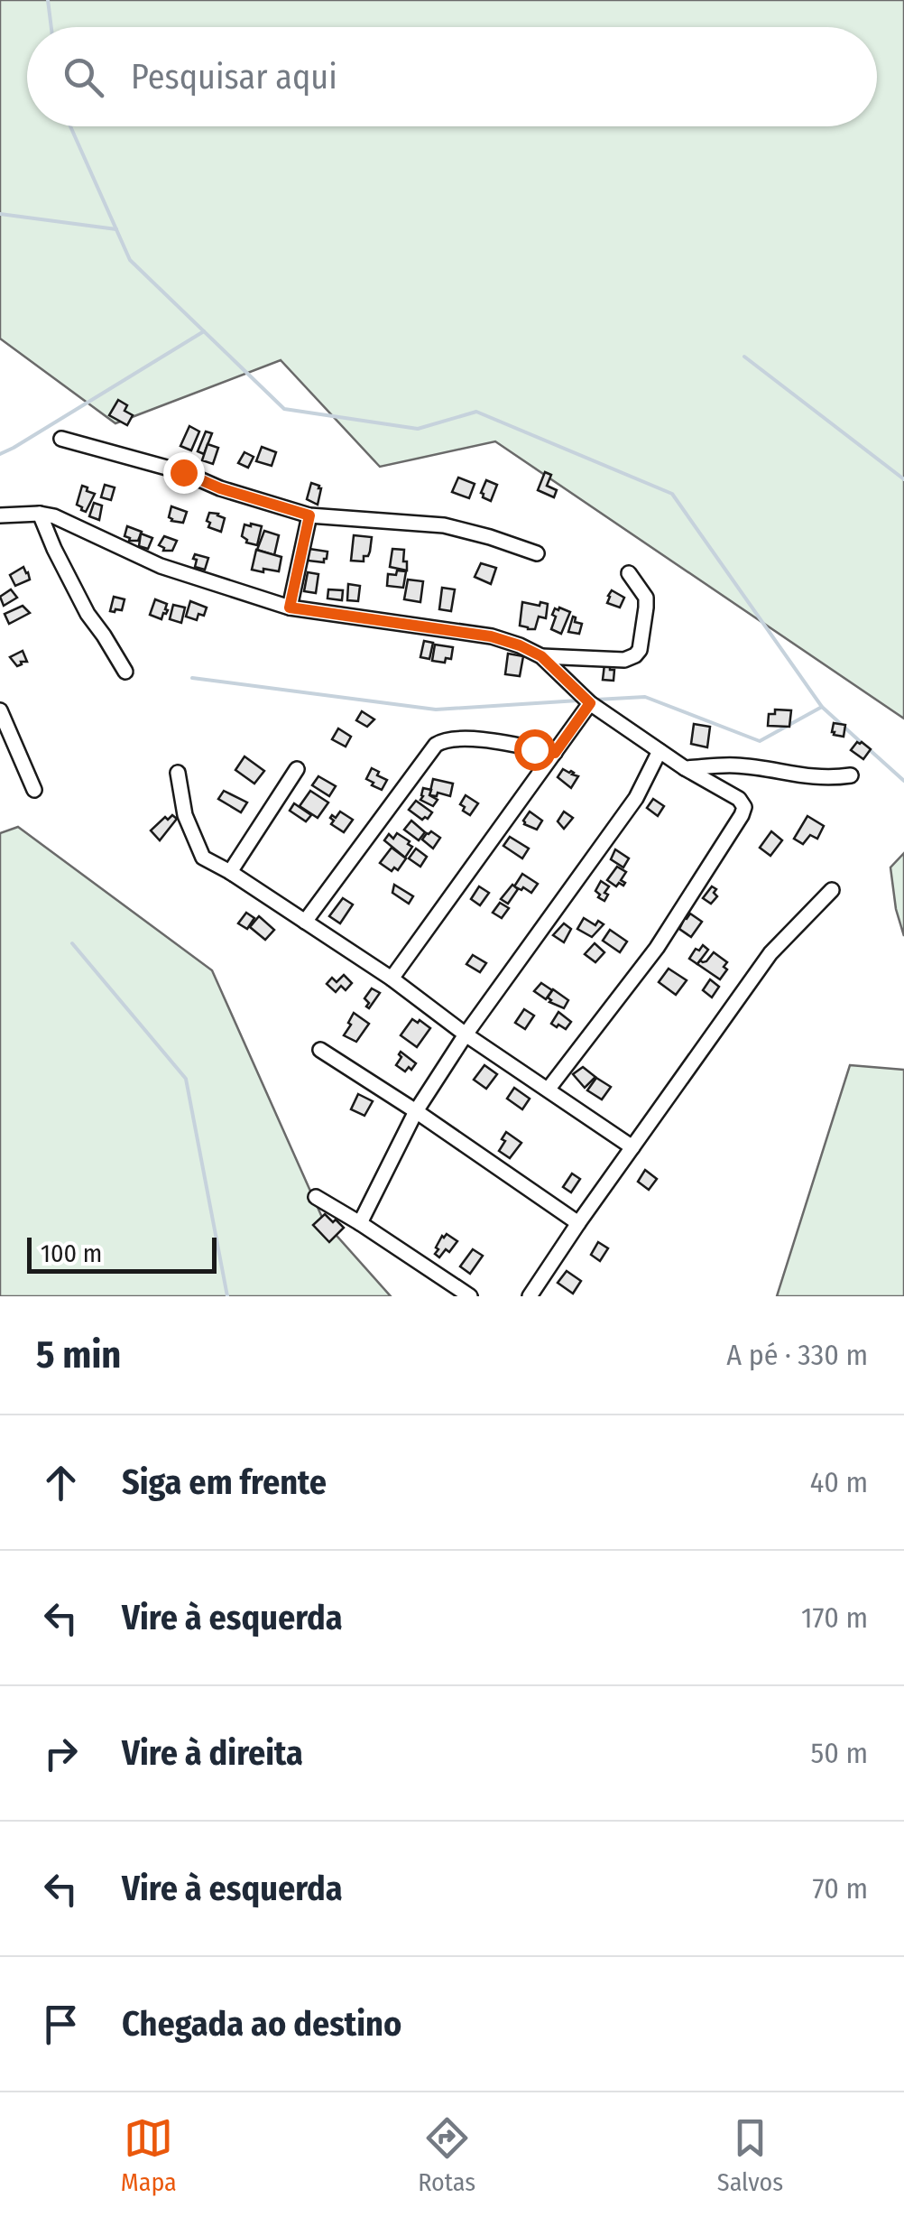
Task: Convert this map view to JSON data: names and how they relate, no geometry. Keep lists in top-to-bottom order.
{
  "scale_bar": "100 m",
  "page": {
    "search": "Pesquisar aqui",
    "scale": "100 m",
    "heading": ["5 min", "A pé · 330 m"],
    "list": [
      ["Siga em frente", "40 m"],
      ["Vire à esquerda", "170 m"],
      ["Vire à direita", "50 m"],
      ["Vire à esquerda", "70 m"],
      "Chegada ao destino"
    ],
    "nav": ["Mapa", "Rotas", "Salvos"]
  }
}
